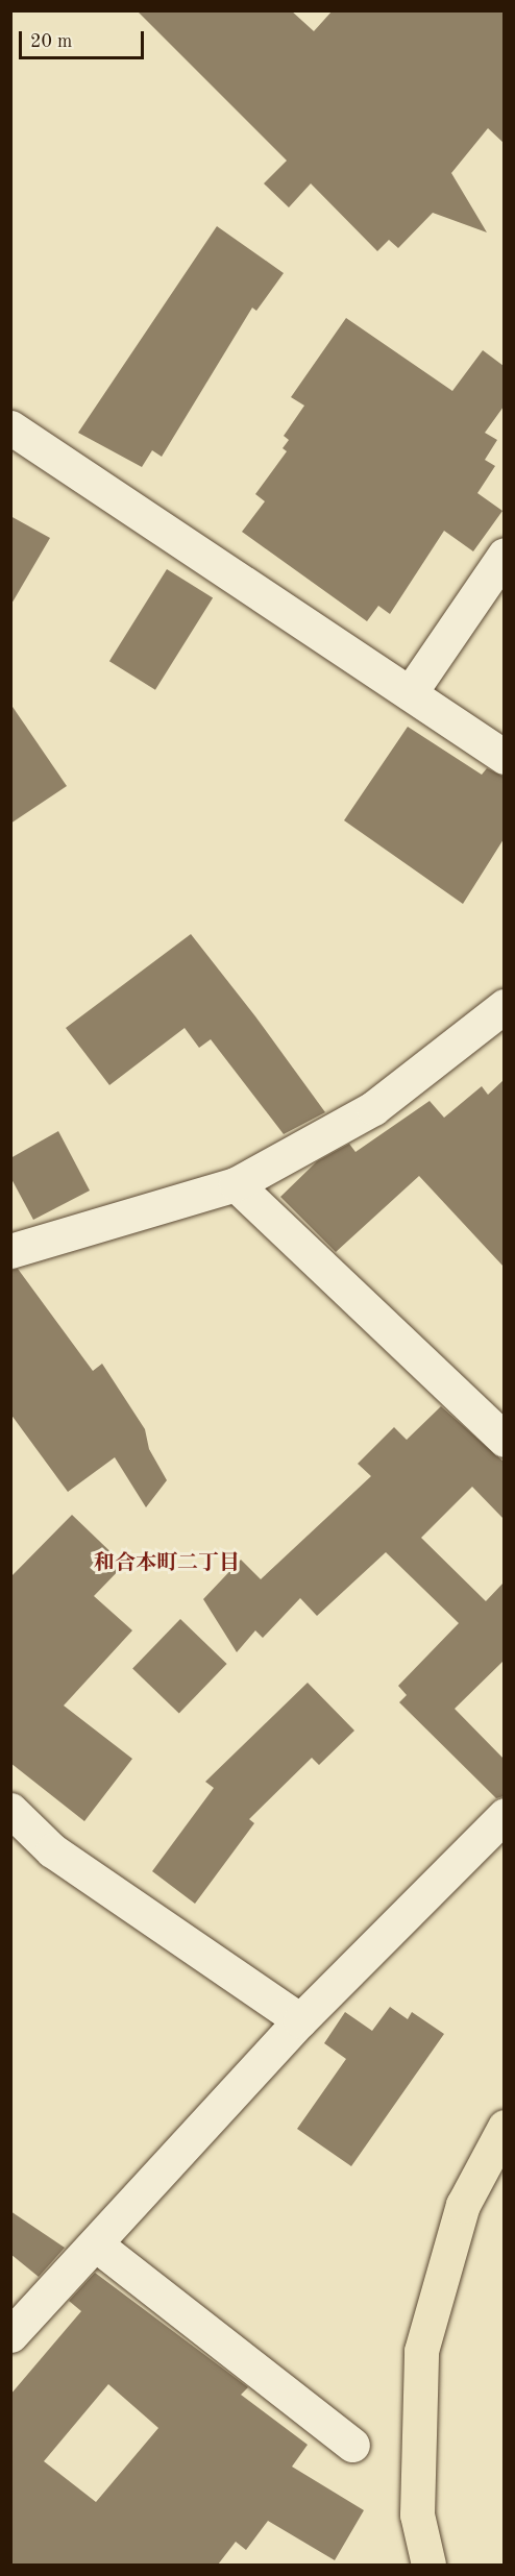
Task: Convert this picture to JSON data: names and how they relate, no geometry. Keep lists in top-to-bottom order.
{
  "districts": ["和合本町二丁目"],
  "scale_bar": "20 m"
}
